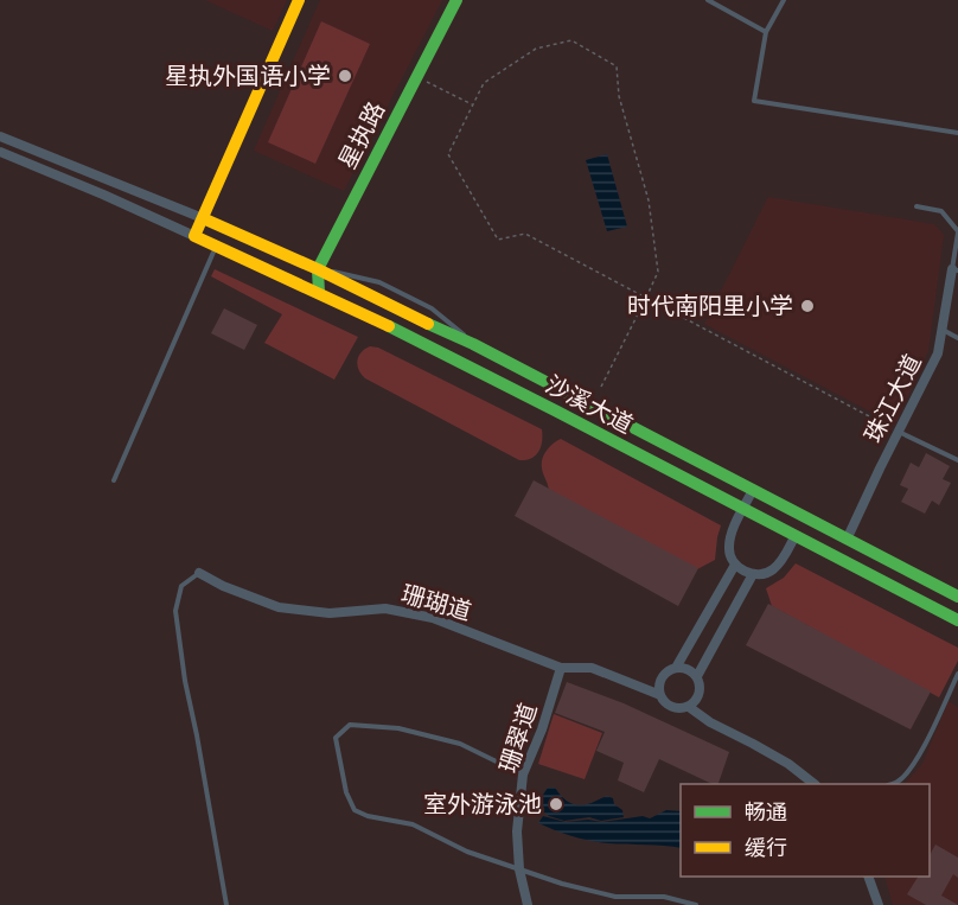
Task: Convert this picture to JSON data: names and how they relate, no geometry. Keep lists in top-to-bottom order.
{
  "streets": {
    "main road": ["星执路", "沙溪大道"],
    "street": ["珠江大道", "珊瑚道", "珊翠道"]
  },
  "crossings": [
    ["星执路", "沙溪大道"],
    ["珠江大道", "沙溪大道"],
    ["珊瑚道", "珊翠道"]
  ],
  "places": ["星执外国语小学", "时代南阳里小学", "室外游泳池"],
  "legend": ["畅通", "缓行"]
}
